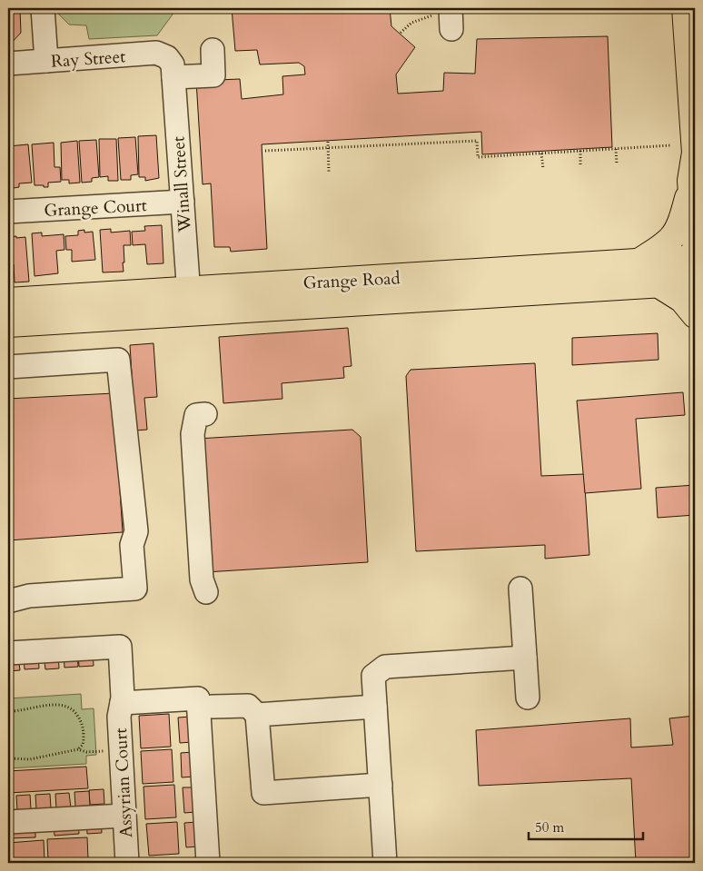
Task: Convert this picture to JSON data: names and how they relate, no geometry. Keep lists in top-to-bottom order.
{
  "streets": {
    "main road": ["Grange Road"],
    "street": [
      "Ray Street",
      "Winall Street",
      "Grange Court",
      "Assyrian Court"
    ]
  },
  "crossings": [
    ["Ray Street", "Winall Street"],
    ["Winall Street", "Grange Court"],
    ["Winall Street", "Grange Road"]
  ],
  "scale_bar": "50 m"
}
